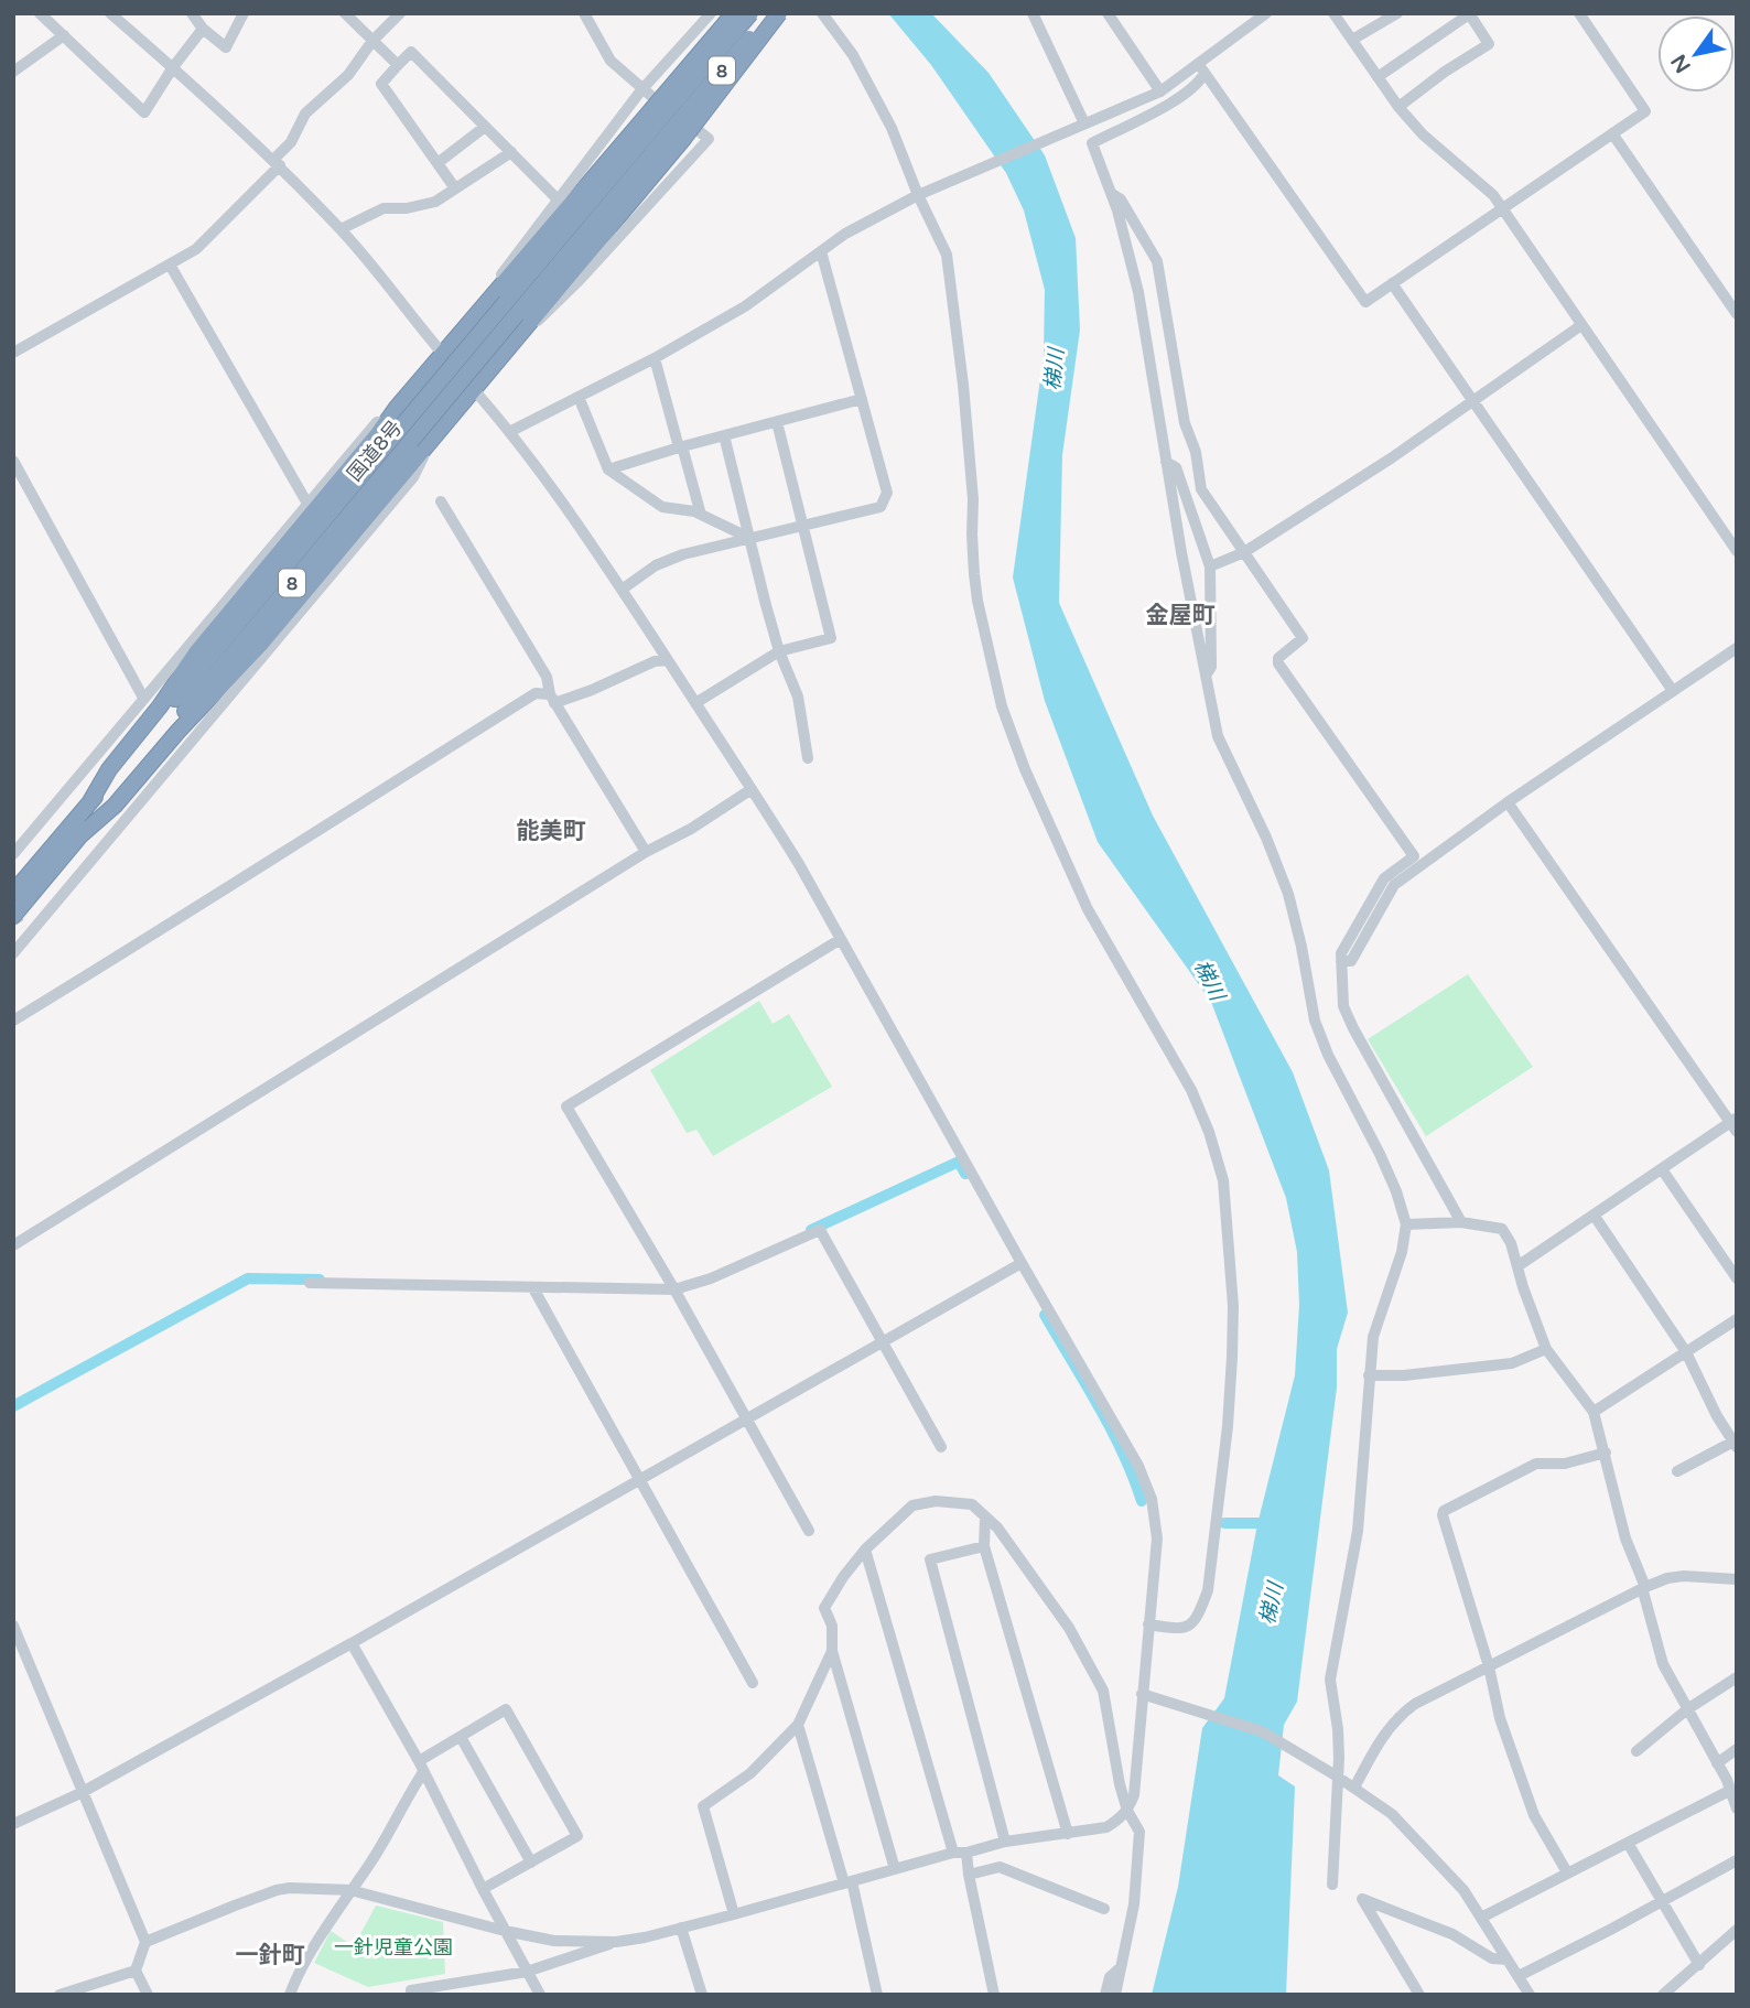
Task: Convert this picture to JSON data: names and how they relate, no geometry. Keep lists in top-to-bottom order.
{
  "streets": {
    "highway": ["8", "国道8号"]
  },
  "districts": ["金屋町", "能美町", "一針町"],
  "water": ["梯川"],
  "parks": ["一針児童公園"],
  "north": "bottom left"
}
